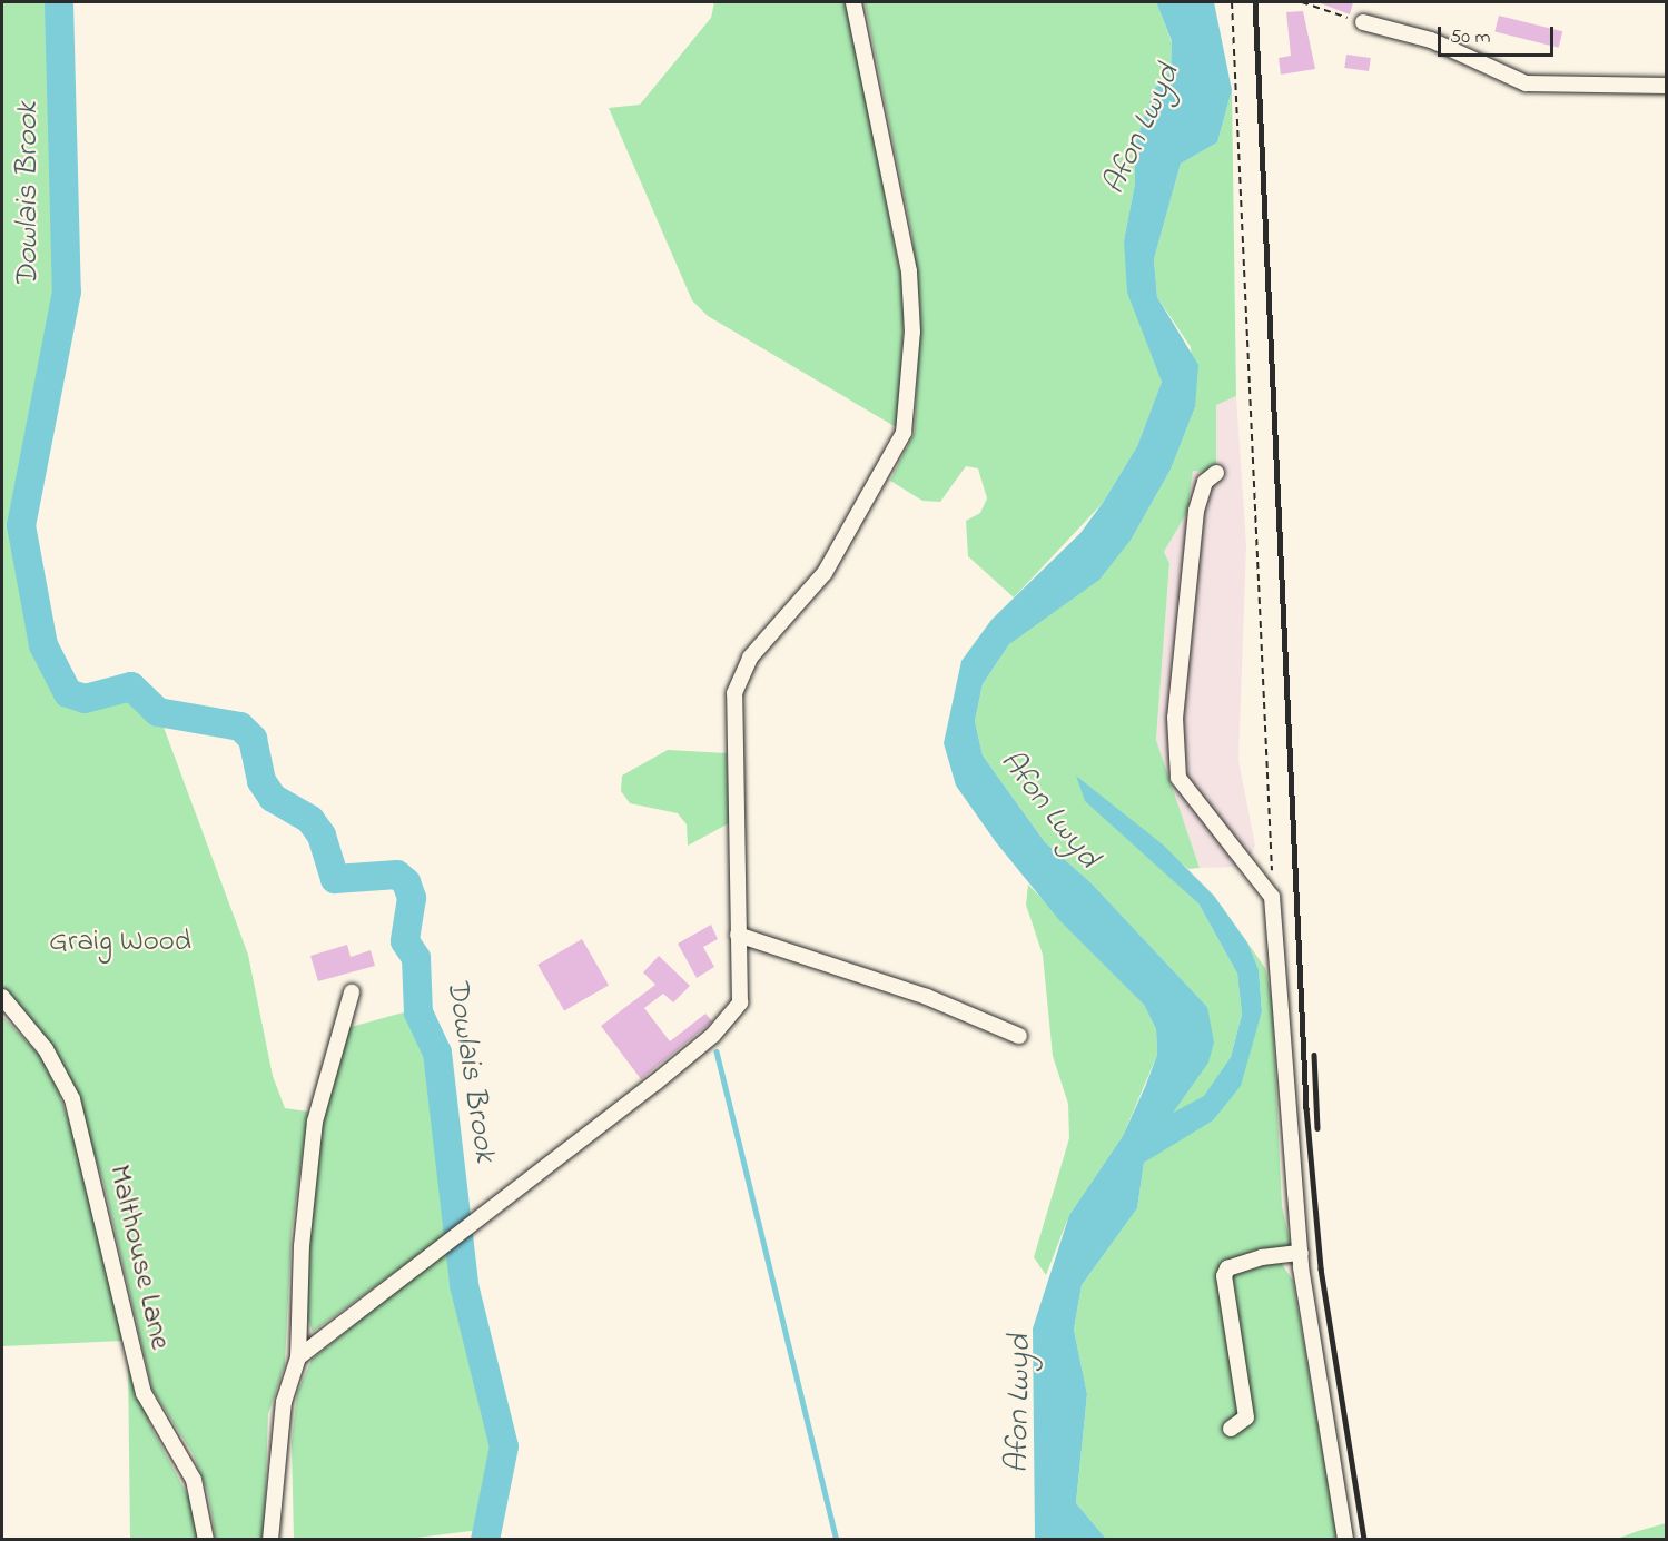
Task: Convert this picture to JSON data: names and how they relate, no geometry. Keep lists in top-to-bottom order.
{
  "streets": {
    "street": ["Malthouse Lane"]
  },
  "water": ["Afon Lwyd", "Dowlais Brook"],
  "parks": ["Graig Wood"],
  "scale_bar": "50 m"
}
